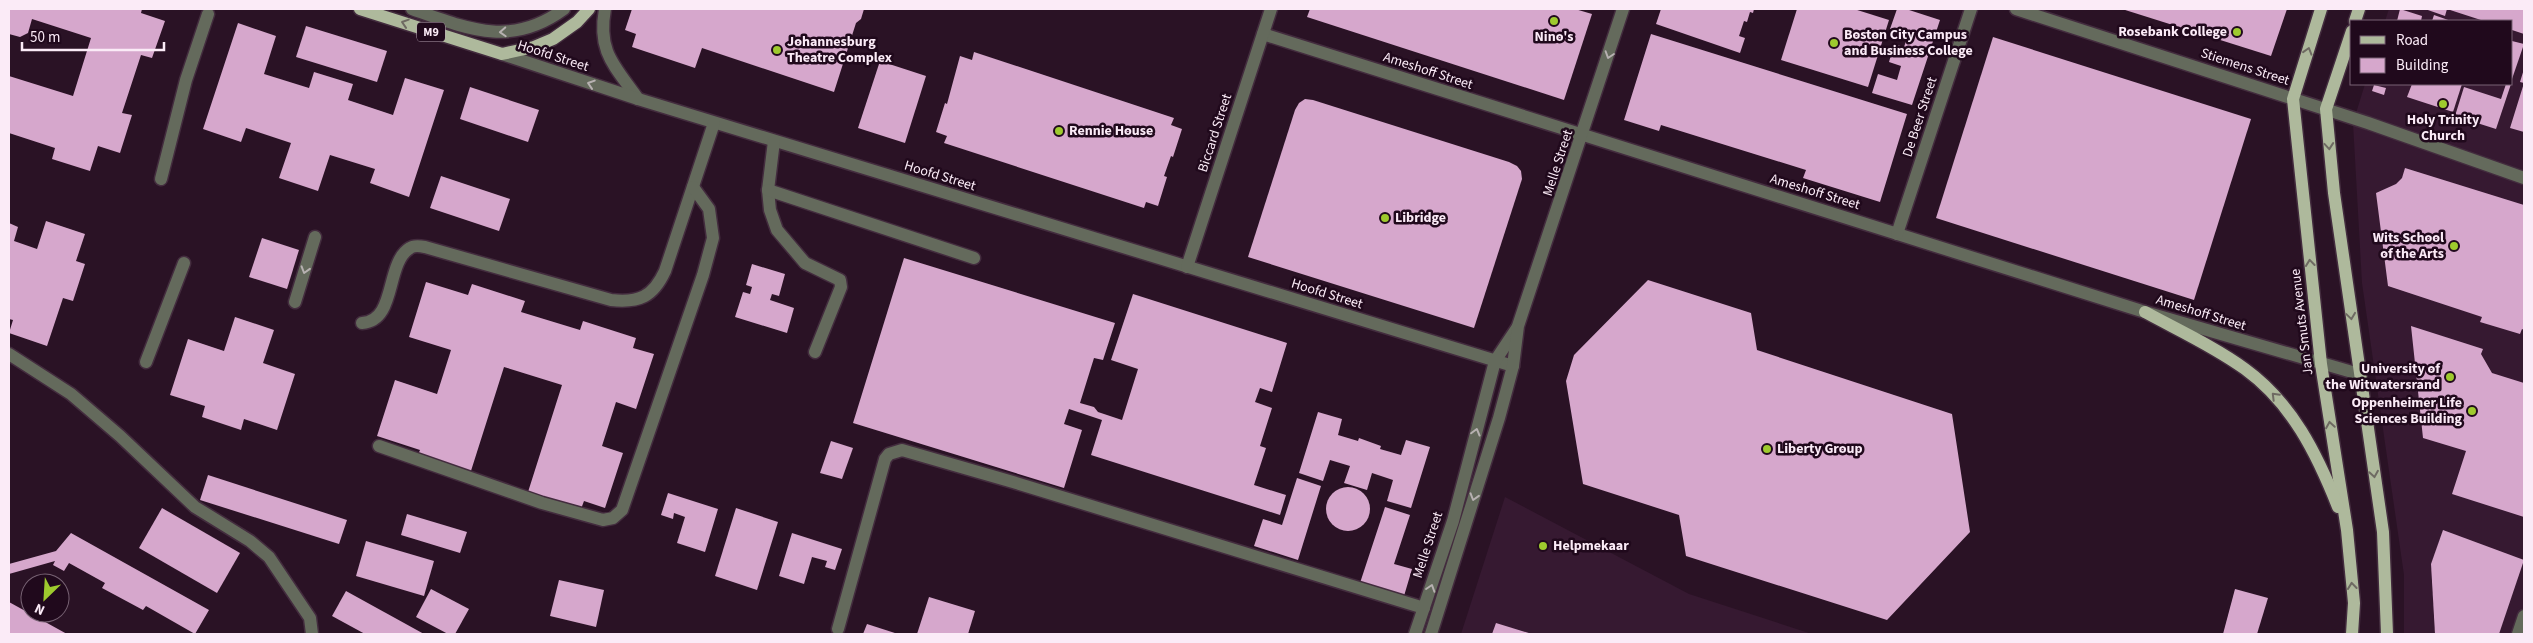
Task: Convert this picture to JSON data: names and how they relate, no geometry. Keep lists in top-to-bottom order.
{
  "streets": {
    "main road": ["M9", "Hoofd Street", "Jan Smuts Avenue"],
    "street": [
      "Stiemens Street",
      "Ameshoff Street",
      "De Beer Street",
      "Biccard Street",
      "Melle Street"
    ]
  },
  "crossings": [
    ["M9", "Hoofd Street"],
    ["Hoofd Street", "Biccard Street"],
    ["Hoofd Street", "Melle Street"],
    ["Stiemens Street", "Jan Smuts Avenue"],
    ["Ameshoff Street", "De Beer Street"],
    ["Ameshoff Street", "Biccard Street"],
    ["Ameshoff Street", "Melle Street"],
    ["Ameshoff Street", "Jan Smuts Avenue"]
  ],
  "places": [
    "Nino's",
    "Rosebank College",
    "Boston City Campus and Business College",
    "Johannesburg Theatre Complex",
    "Holy Trinity Church",
    "Rennie House",
    "Libridge",
    "Wits School of the Arts",
    "University of the Witwatersrand",
    "Oppenheimer Life Sciences Building",
    "Liberty Group",
    "Helpmekaar"
  ],
  "legend": ["Road", "Building"],
  "scale_bar": "50 m",
  "north": "bottom left"
}
